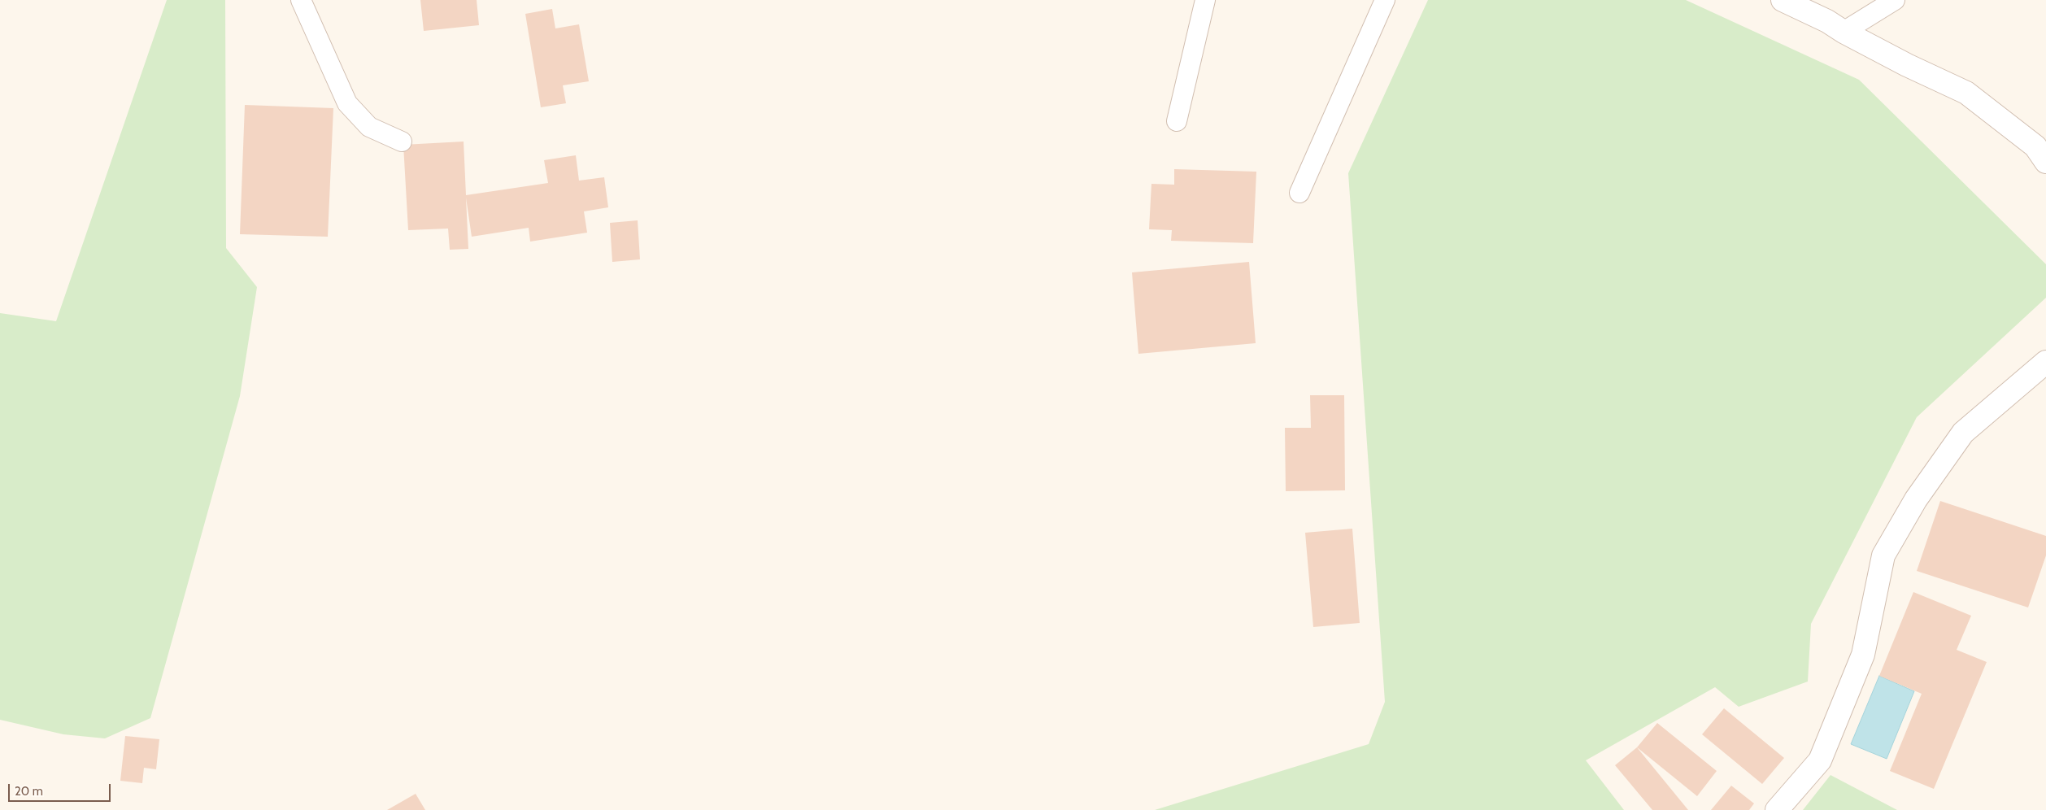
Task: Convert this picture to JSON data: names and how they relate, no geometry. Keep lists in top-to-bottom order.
{
  "scale_bar": "20 m"
}
